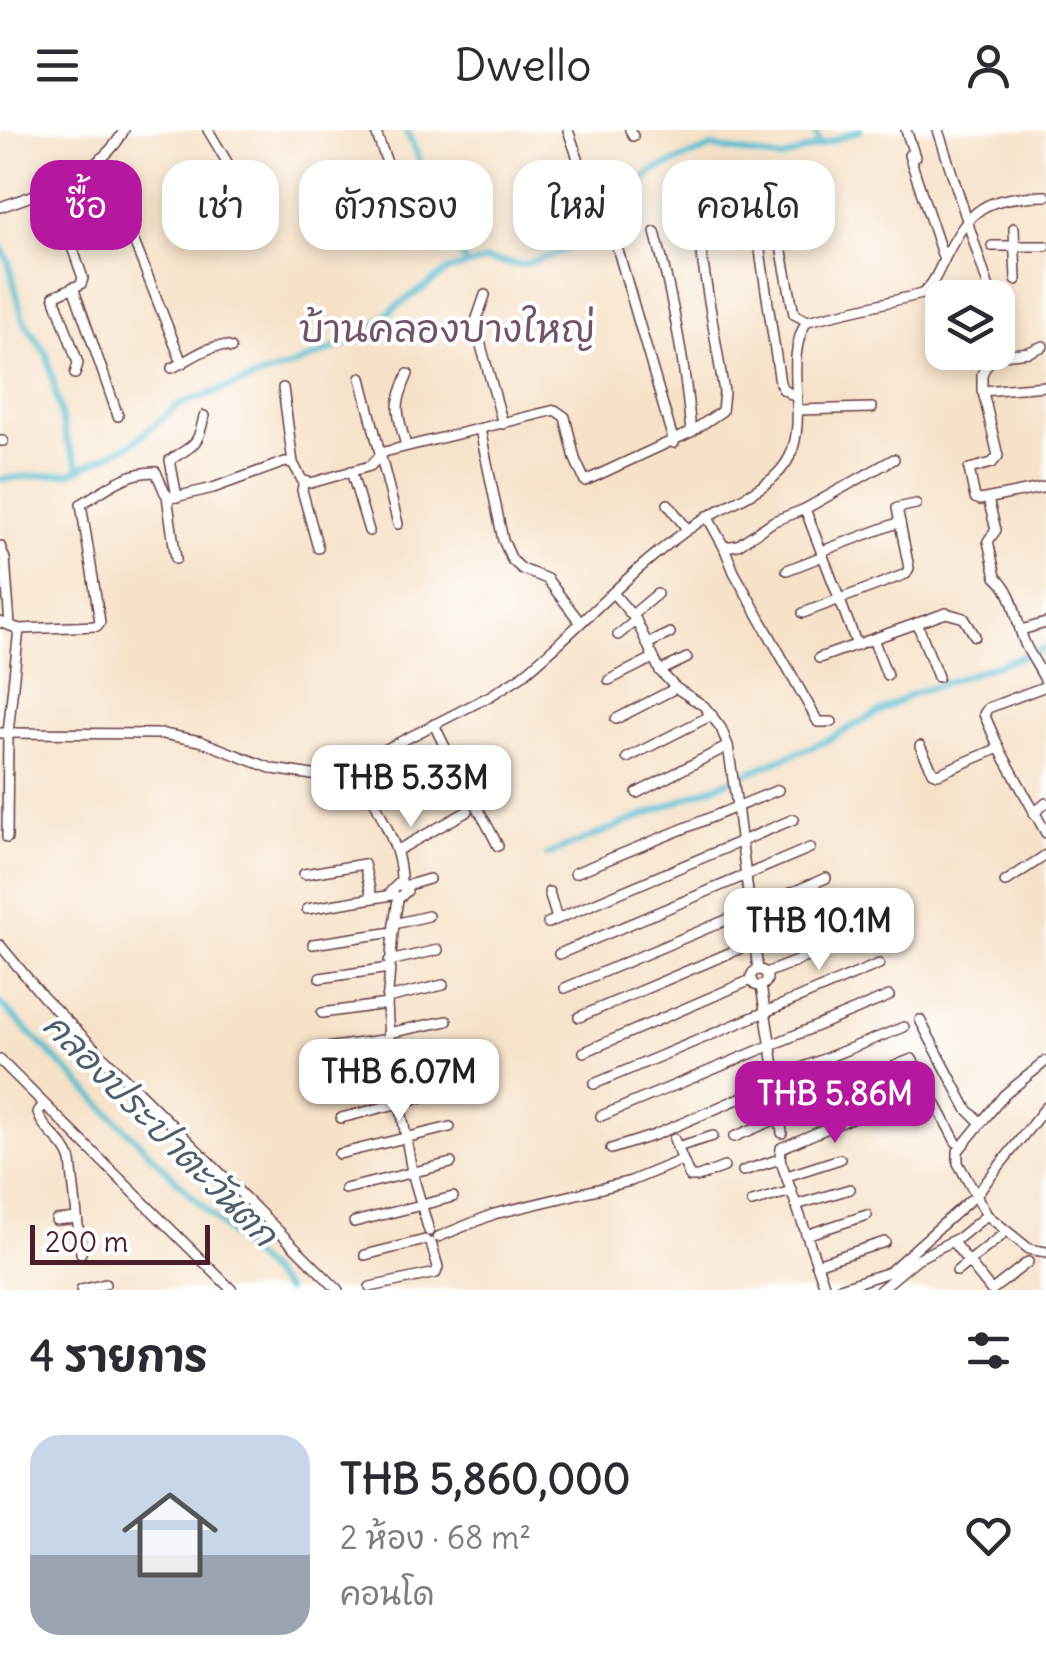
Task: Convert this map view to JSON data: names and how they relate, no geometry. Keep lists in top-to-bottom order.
{
  "districts": ["บ้านคลองบางใหญ่"],
  "water": ["คลองประปาตะวันตก"],
  "scale_bar": "200 m",
  "page": {
    "header": "Dwello",
    "chip": [
      "ซื้อ",
      "เช่า",
      "ตัวกรอง",
      "ใหม่",
      "คอนโด"
    ],
    "price": [
      "THB 5.33M",
      "THB 10.1M",
      "THB 6.07M",
      "THB 5.86M"
    ],
    "scale": "200 m",
    "heading": "4 รายการ",
    "list": [
      {
        "name": "THB 5,860,000",
        "note": "2 ห้อง · 68 m² · คอนโด"
      }
    ]
  }
}
